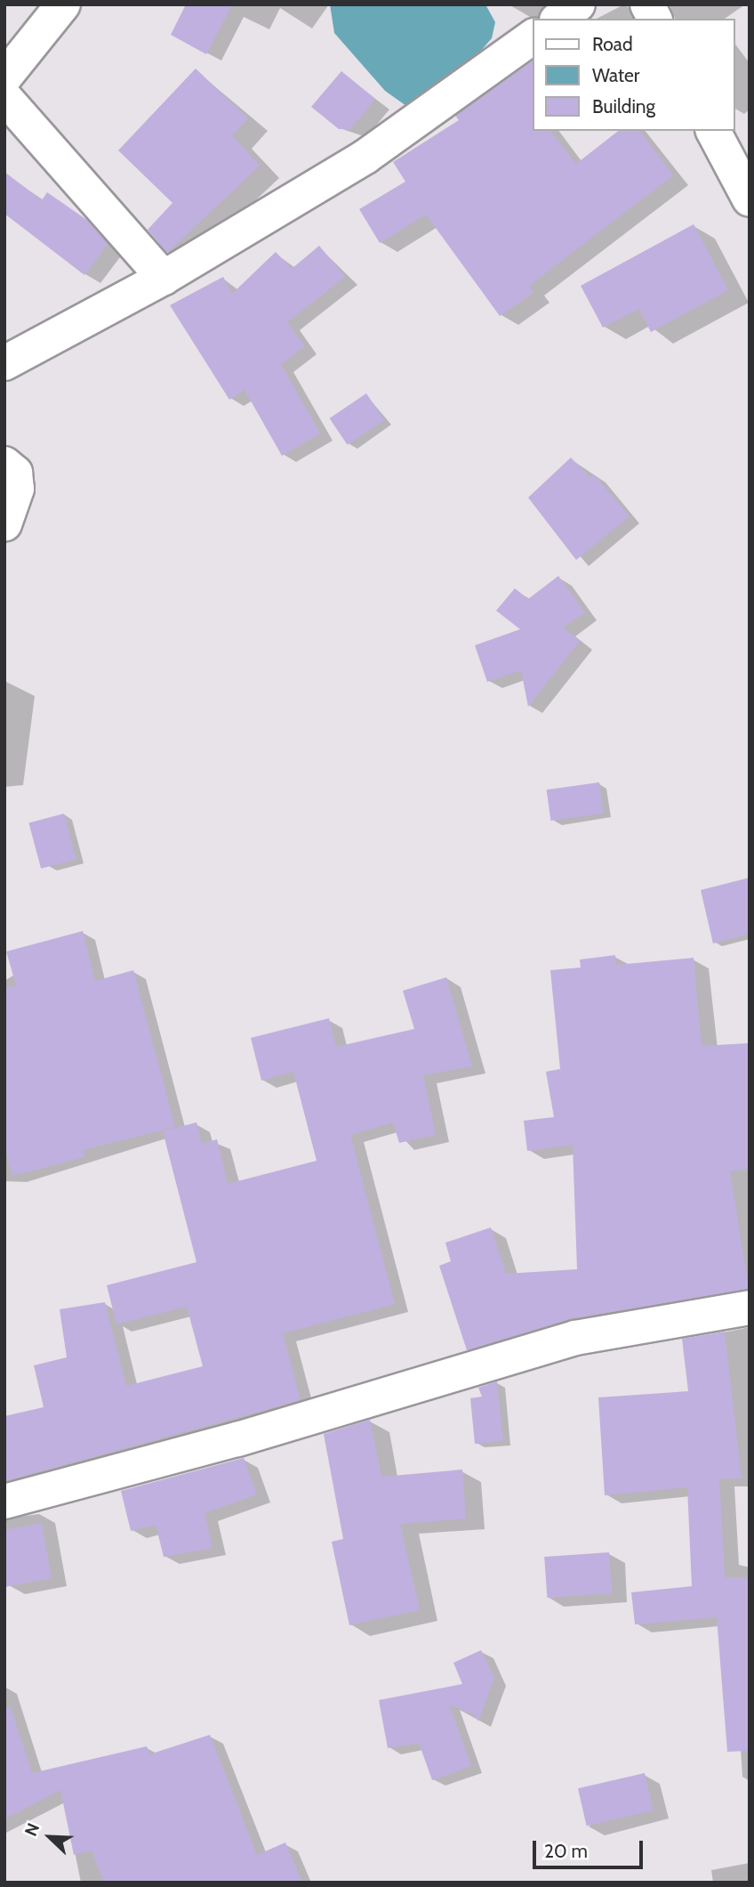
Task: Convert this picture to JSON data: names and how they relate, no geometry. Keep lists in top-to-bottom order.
{
  "legend": ["Road", "Water", "Building"],
  "scale_bar": "20 m",
  "north": "top left"
}
